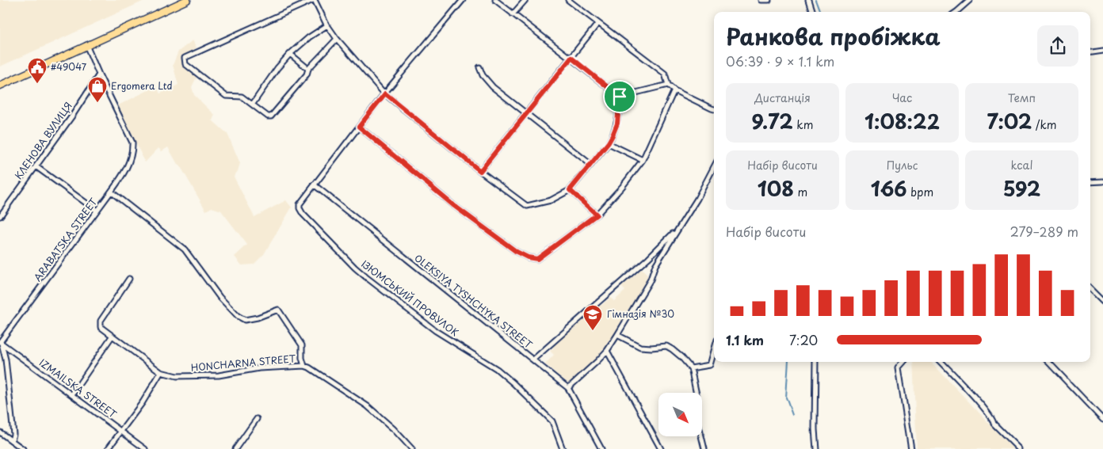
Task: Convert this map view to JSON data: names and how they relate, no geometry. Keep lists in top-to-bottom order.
{
  "streets": {
    "street": [
      "КЛЕНОВА ВУЛИЦЯ",
      "ARABATSKA STREET",
      "ІЗЮМСЬКИЙ ПРОВУЛОК",
      "OLEKSIYA TYSHCHYKA STREET",
      "HONCHARNA STREET",
      "IZMAILSKA STREET"
    ]
  },
  "crossings": [
    ["КЛЕНОВА ВУЛИЦЯ", "ARABATSKA STREET"],
    ["ARABATSKA STREET", "HONCHARNA STREET"],
    ["ARABATSKA STREET", "IZMAILSKA STREET"],
    ["ІЗЮМСЬКИЙ ПРОВУЛОК", "OLEKSIYA TYSHCHYKA STREET"]
  ],
  "places": {
    "public building": ["#49047"],
    "shop": ["Ergomera Ltd"],
    "school or university": ["Гімназія №30"]
  },
  "north": "bottom right",
  "page": {
    "heading": ["Ранкова пробіжка", "06:39 · 9 × 1.1 km"],
    "stats": [
      ["Дистанція", "9.72 km"],
      ["Час", "1:08:22"],
      ["Темп", "7:02 /km"],
      ["Набір висоти", "108 m"],
      ["Пульс", "166 bpm"],
      ["kcal", "592"]
    ],
    "chart": ["Набір висоти", "279–289 m"],
    "list": [
      {
        "name": "1.1 km",
        "note": "7:20"
      }
    ]
  }
}
